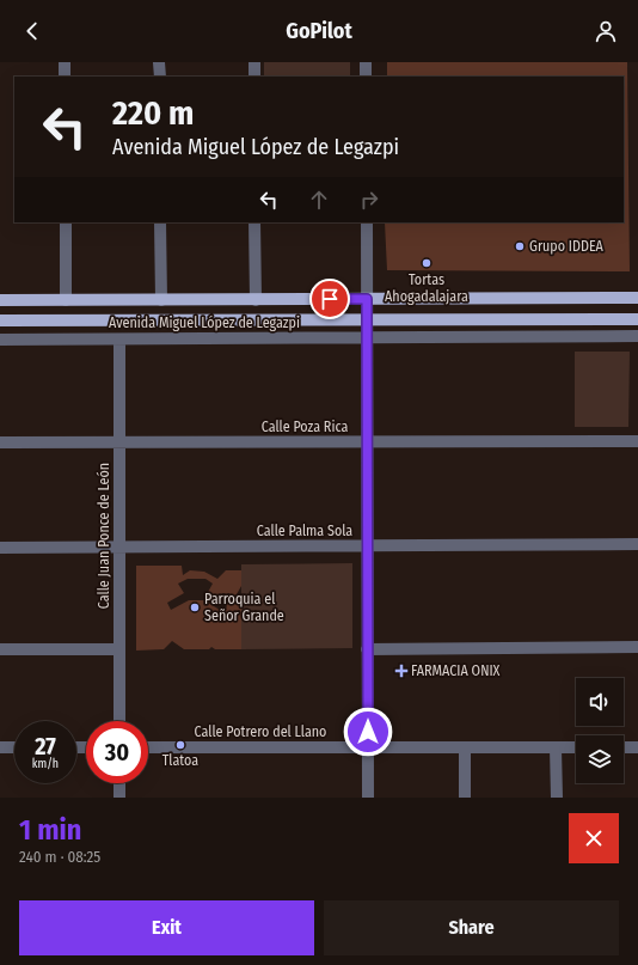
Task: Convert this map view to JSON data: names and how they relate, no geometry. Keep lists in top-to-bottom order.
{
  "streets": {
    "main road": ["Avenida Miguel López de Legazpi"],
    "street": [
      "Calle Poza Rica",
      "Calle Palma Sola",
      "Calle Juan Ponce de León",
      "Calle Potrero del Llano"
    ]
  },
  "crossings": [
    ["Avenida Miguel López de Legazpi", "Calle Juan Ponce de León"],
    ["Calle Poza Rica", "Calle Juan Ponce de León"],
    ["Calle Palma Sola", "Calle Juan Ponce de León"]
  ],
  "places": {
    "other": [
      "Grupo IDDEA",
      "Tortas Ahogadalajara",
      "Parroquia el Señor Grande",
      "Tlatoa"
    ],
    "health": ["FARMACIA ONIX"]
  },
  "page": {
    "header": "GoPilot",
    "turn": ["220 m", "Avenida Miguel López de Legazpi"],
    "speed": "27 km/h",
    "limit": "30",
    "heading": ["1 min", "240 m · 08:25"],
    "buttons": ["Exit", "Share"]
  }
}
